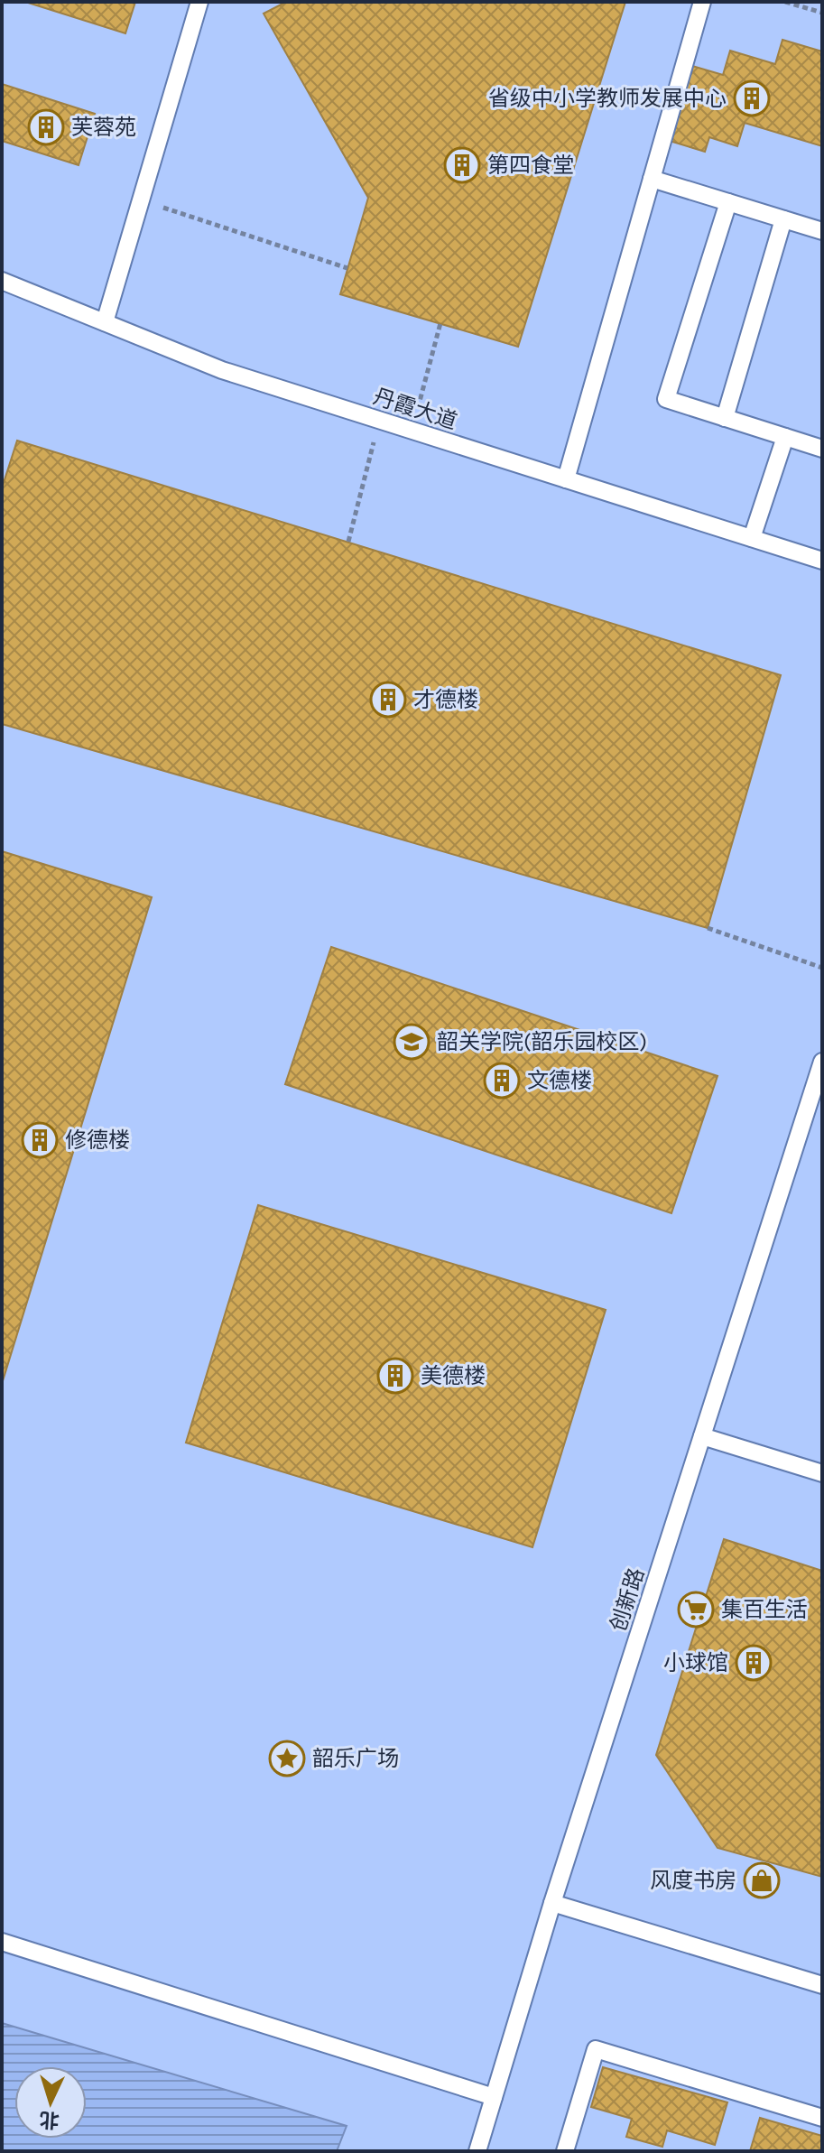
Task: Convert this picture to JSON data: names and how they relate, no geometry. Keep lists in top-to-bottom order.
{
  "streets": {
    "lane": ["丹霞大道", "创新路"]
  },
  "places": {
    "building": [
      "省级中小学教师发展中心",
      "芙蓉苑",
      "第四食堂",
      "才德楼",
      "文德楼",
      "修德楼",
      "美德楼",
      "小球馆"
    ],
    "school or university": ["韶关学院(韶乐园校区)"],
    "supermarket": ["集百生活"],
    "place": ["韶乐广场"],
    "shop": ["风度书房"]
  },
  "north": "bottom"
}
